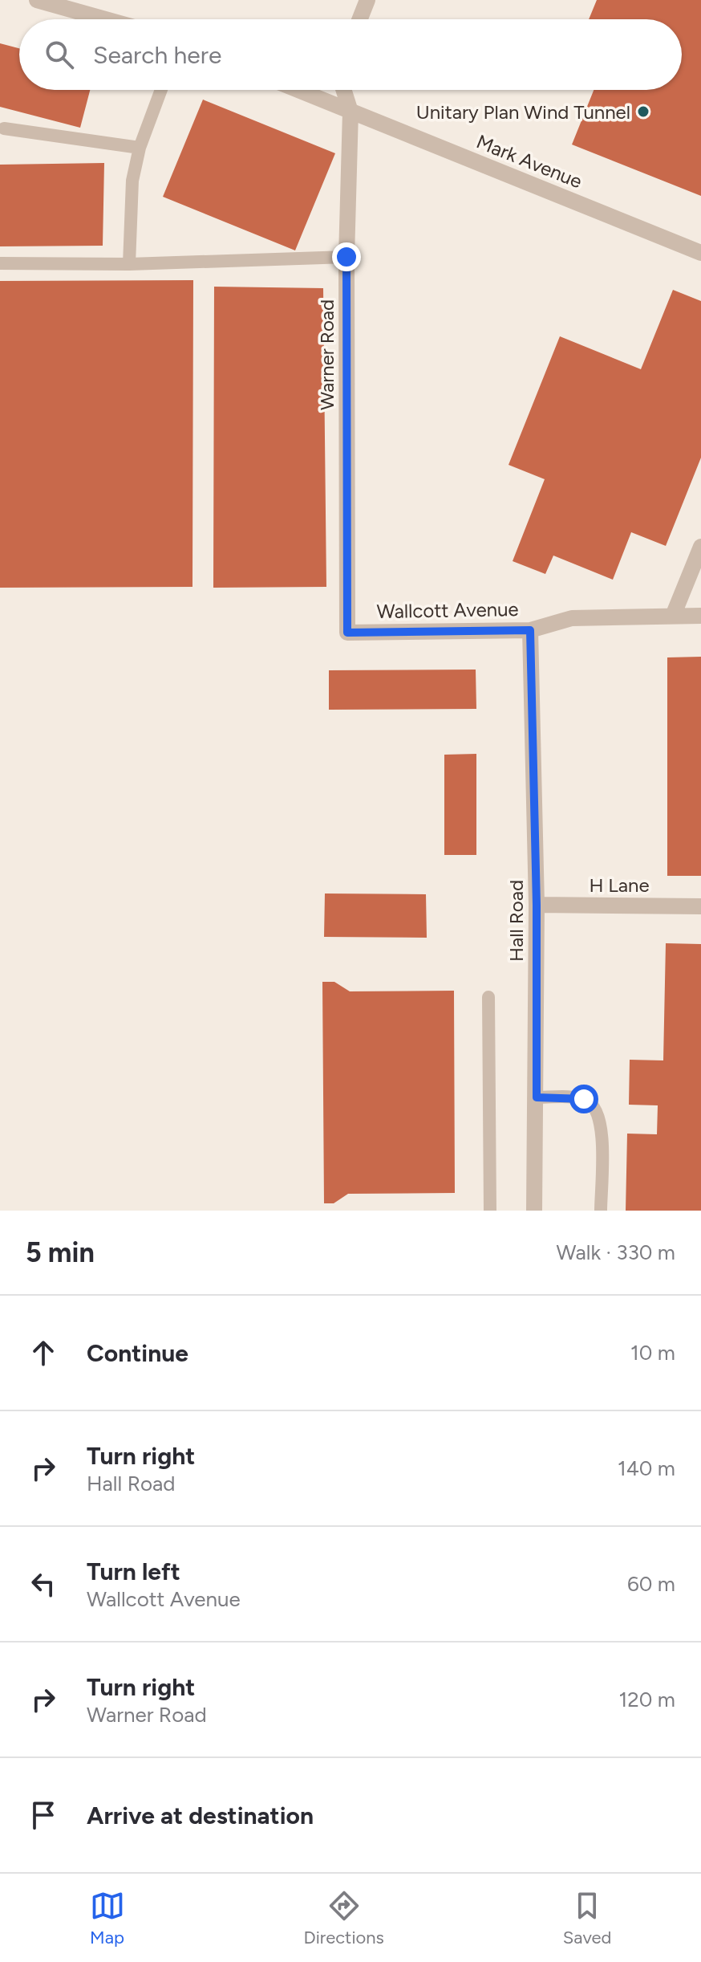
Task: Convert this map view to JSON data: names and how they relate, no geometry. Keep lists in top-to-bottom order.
{
  "streets": {
    "street": [
      "Mark Avenue",
      "Warner Road",
      "Wallcott Avenue",
      "H Lane",
      "Hall Road"
    ]
  },
  "crossings": [
    ["Mark Avenue", "Warner Road"],
    ["Warner Road", "Wallcott Avenue"],
    ["Wallcott Avenue", "Hall Road"],
    ["H Lane", "Hall Road"]
  ],
  "places": ["Unitary Plan Wind Tunnel"],
  "page": {
    "search": "Search here",
    "heading": ["5 min", "Walk · 330 m"],
    "list": [
      ["Continue", "10 m"],
      ["Turn right", "Hall Road", "140 m"],
      ["Turn left", "Wallcott Avenue", "60 m"],
      ["Turn right", "Warner Road", "120 m"],
      "Arrive at destination"
    ],
    "nav": ["Map", "Directions", "Saved"]
  }
}
